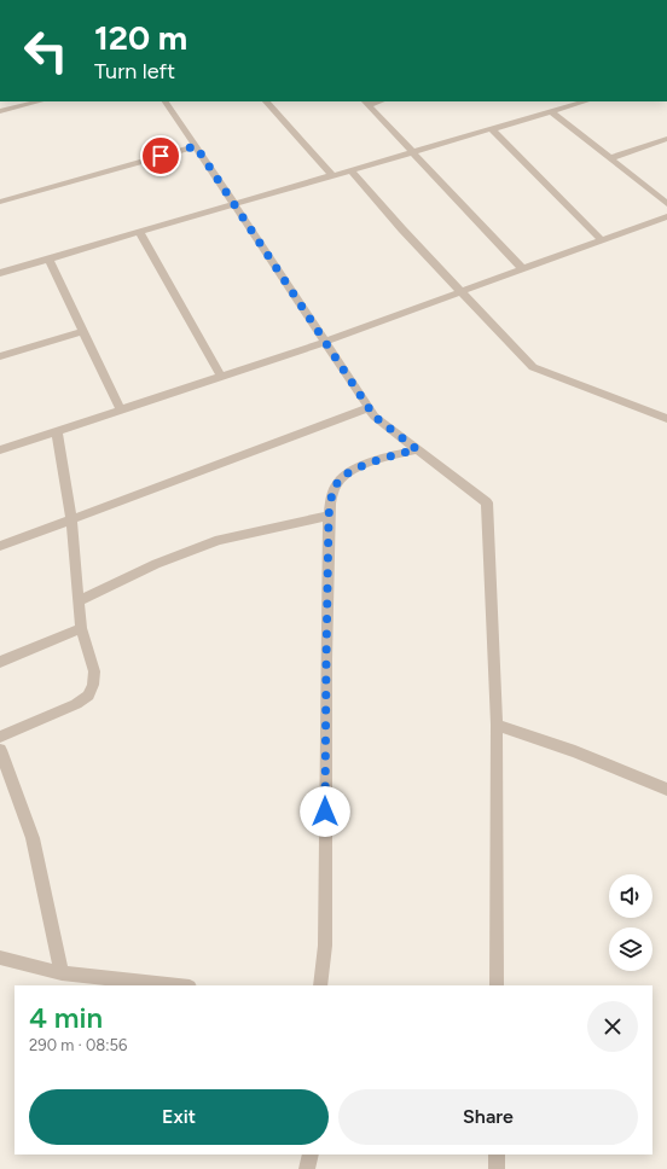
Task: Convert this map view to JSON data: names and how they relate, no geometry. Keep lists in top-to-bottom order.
{
  "page": {
    "turn": ["120 m", "Turn left"],
    "heading": ["4 min", "290 m · 08:56"],
    "buttons": ["Exit", "Share"]
  }
}
